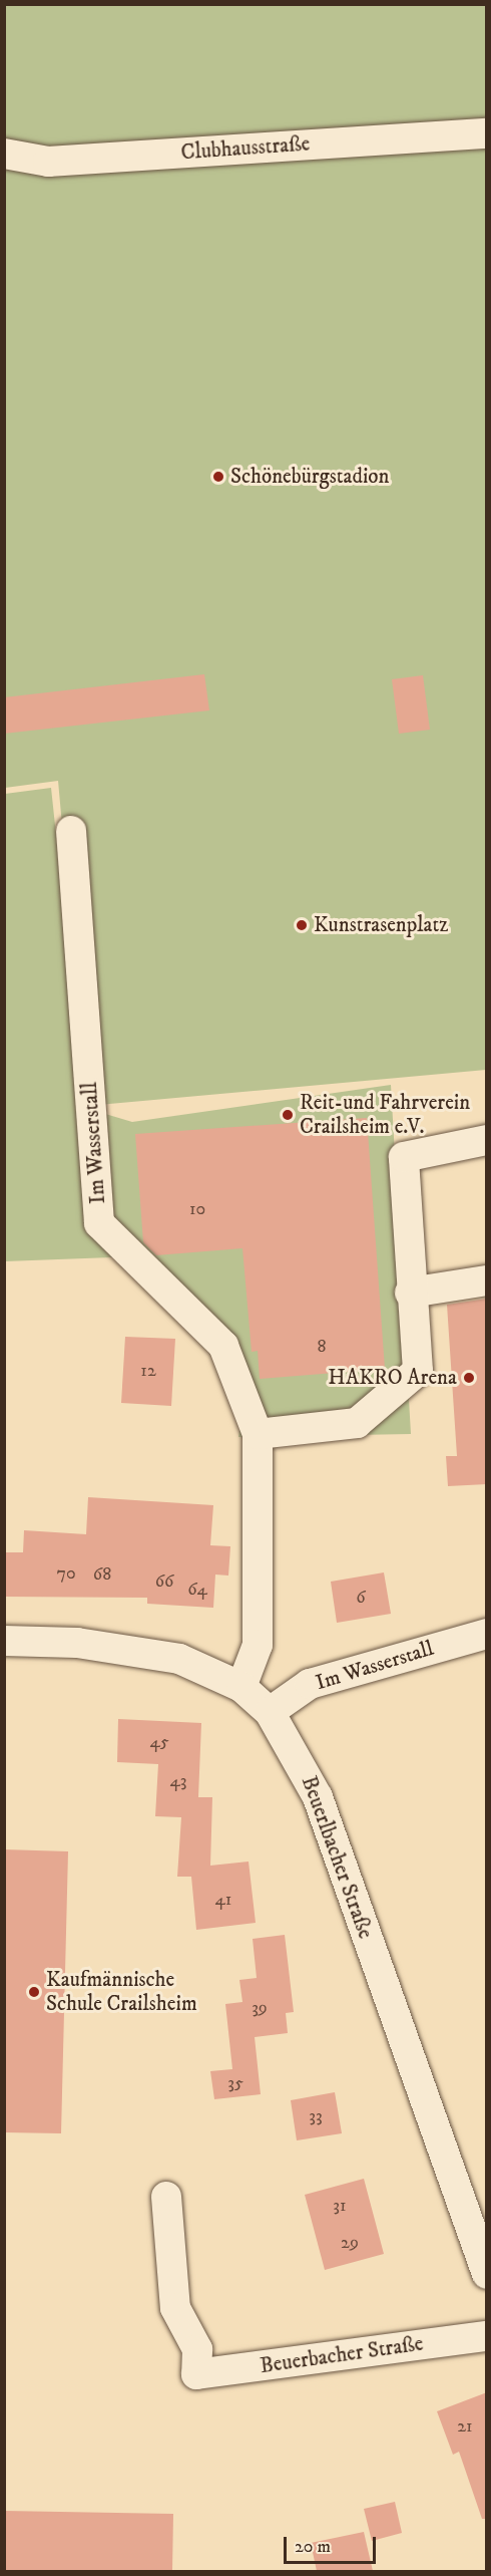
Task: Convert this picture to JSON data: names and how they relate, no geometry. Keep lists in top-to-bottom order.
{
  "streets": {
    "street": [
      "Clubhausstraße",
      "Im Wasserstall",
      "Beuerlbacher Straße",
      "Beuerbacher Straße"
    ]
  },
  "crossings": [
    ["Im Wasserstall", "Beuerlbacher Straße"]
  ],
  "places": [
    "Schönebürgstadion",
    "Kunstrasenplatz",
    "Reit-und Fahrverein Crailsheim e.V.",
    "HAKRO Arena",
    "Kaufmännische Schule Crailsheim"
  ],
  "house_numbers": [
    "10",
    "8",
    "12",
    "70",
    "68",
    "66",
    "64",
    "6",
    "45",
    "43",
    "41",
    "39",
    "35",
    "33",
    "31",
    "29",
    "21"
  ],
  "scale_bar": "20 m"
}
